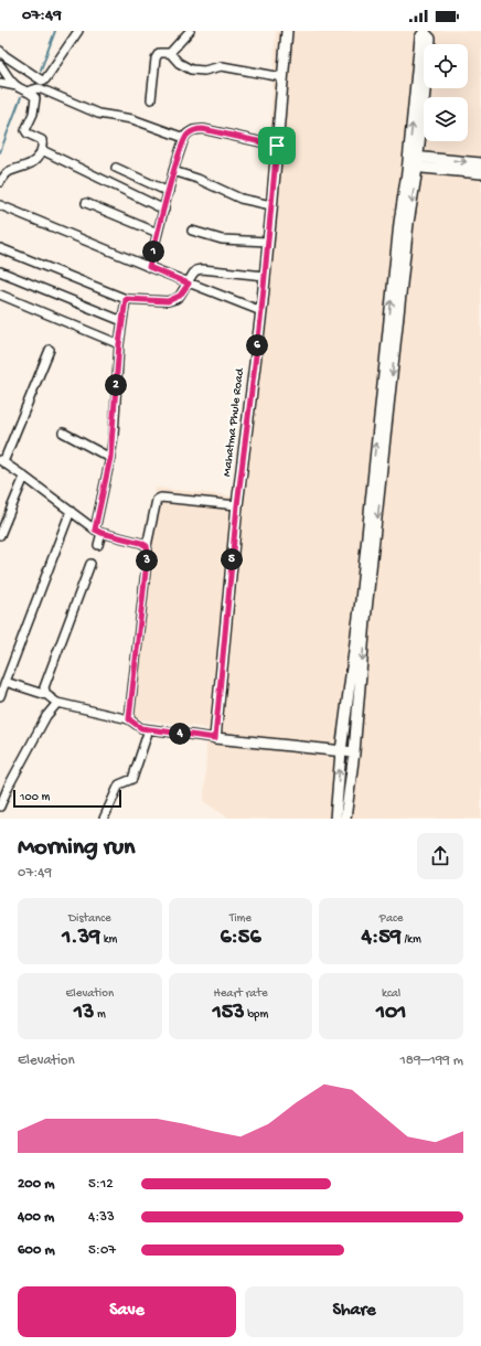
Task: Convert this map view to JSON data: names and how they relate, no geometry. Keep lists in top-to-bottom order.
{
  "streets": {
    "street": ["Mahatma Phule Road"]
  },
  "scale_bar": "100 m",
  "page": {
    "status": "07:49",
    "pins": [
      "1",
      "6",
      "2",
      "5",
      "3",
      "4"
    ],
    "scale": "100 m",
    "heading": ["Morning run", "07:49"],
    "stats": [
      ["Distance", "1.39 km"],
      ["Time", "6:56"],
      ["Pace", "4:59 /km"],
      ["Elevation", "13 m"],
      ["Heart rate", "153 bpm"],
      ["kcal", "101"]
    ],
    "chart": ["Elevation", "189–199 m"],
    "list": [
      {
        "name": "200 m",
        "note": "5:12"
      },
      {
        "name": "400 m",
        "note": "4:33"
      },
      {
        "name": "600 m",
        "note": "5:07"
      }
    ],
    "buttons": ["Save", "Share"]
  }
}
